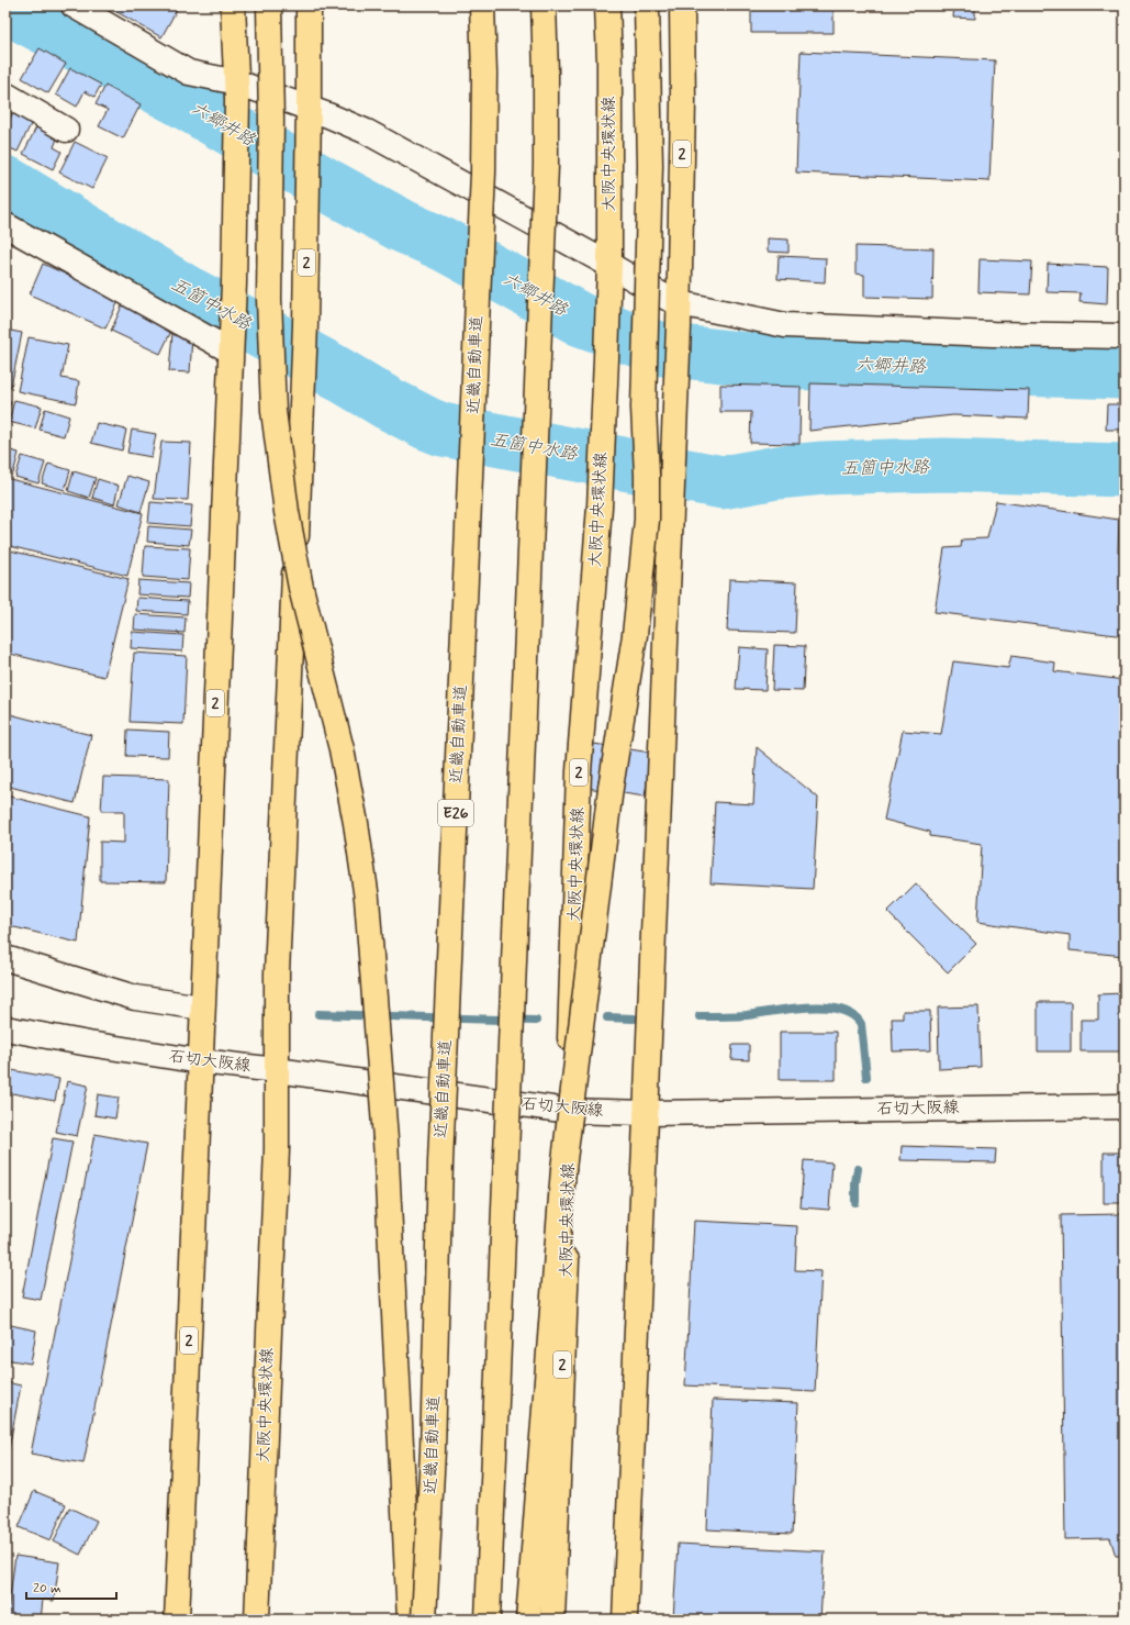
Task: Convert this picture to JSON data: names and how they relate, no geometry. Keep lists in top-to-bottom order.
{
  "streets": {
    "main road": [
      "大阪中央環状線",
      "2",
      "近畿自動車道",
      "E26"
    ],
    "street": ["石切大阪線"]
  },
  "crossings": [
    ["大阪中央環状線", "石切大阪線"],
    ["2", "石切大阪線"]
  ],
  "water": ["六郷井路", "五箇中水路"],
  "scale_bar": "20 m"
}
